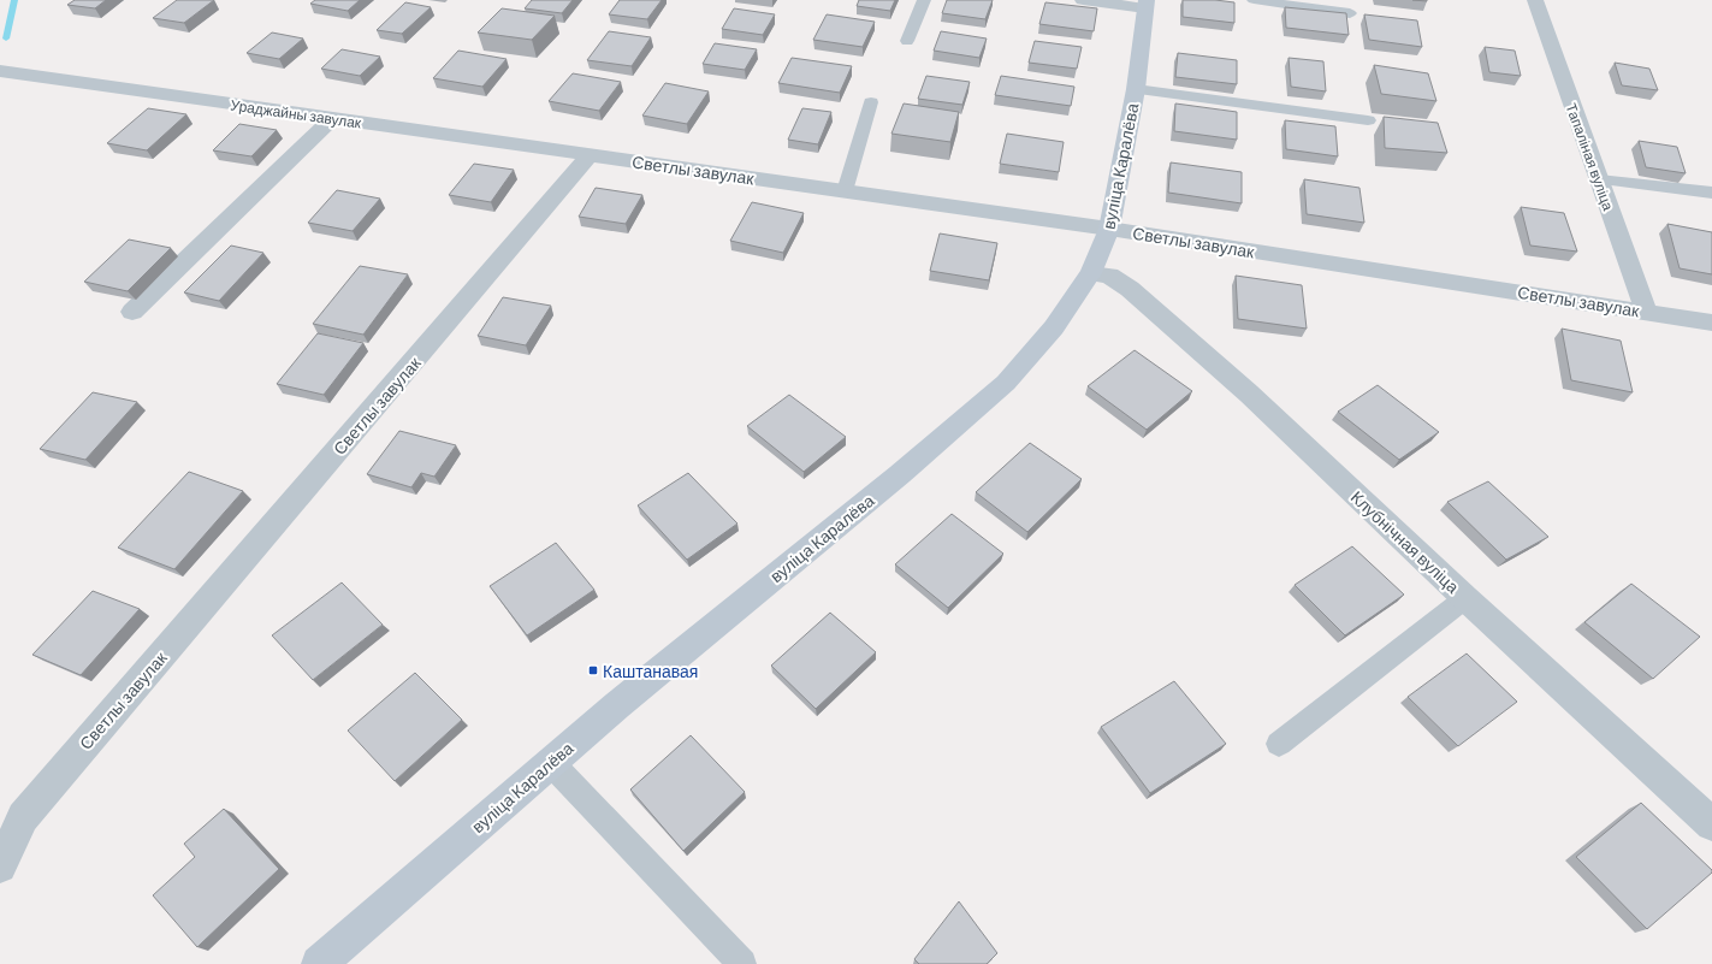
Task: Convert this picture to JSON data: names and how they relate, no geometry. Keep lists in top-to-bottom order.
{
  "streets": {
    "main road": ["вуліца Каралёва"],
    "street": [
      "Ураджайны завулак",
      "Тапаліная вуліца",
      "Светлы завулак",
      "Клубнічная вуліца"
    ]
  },
  "crossings": [
    ["Ураджайны завулак", "Светлы завулак"],
    ["Тапаліная вуліца", "Светлы завулак"],
    ["вуліца Каралёва", "Светлы завулак"],
    ["вуліца Каралёва", "Клубнічная вуліца"]
  ],
  "places": {
    "transit": ["Каштанавая"]
  }
}
